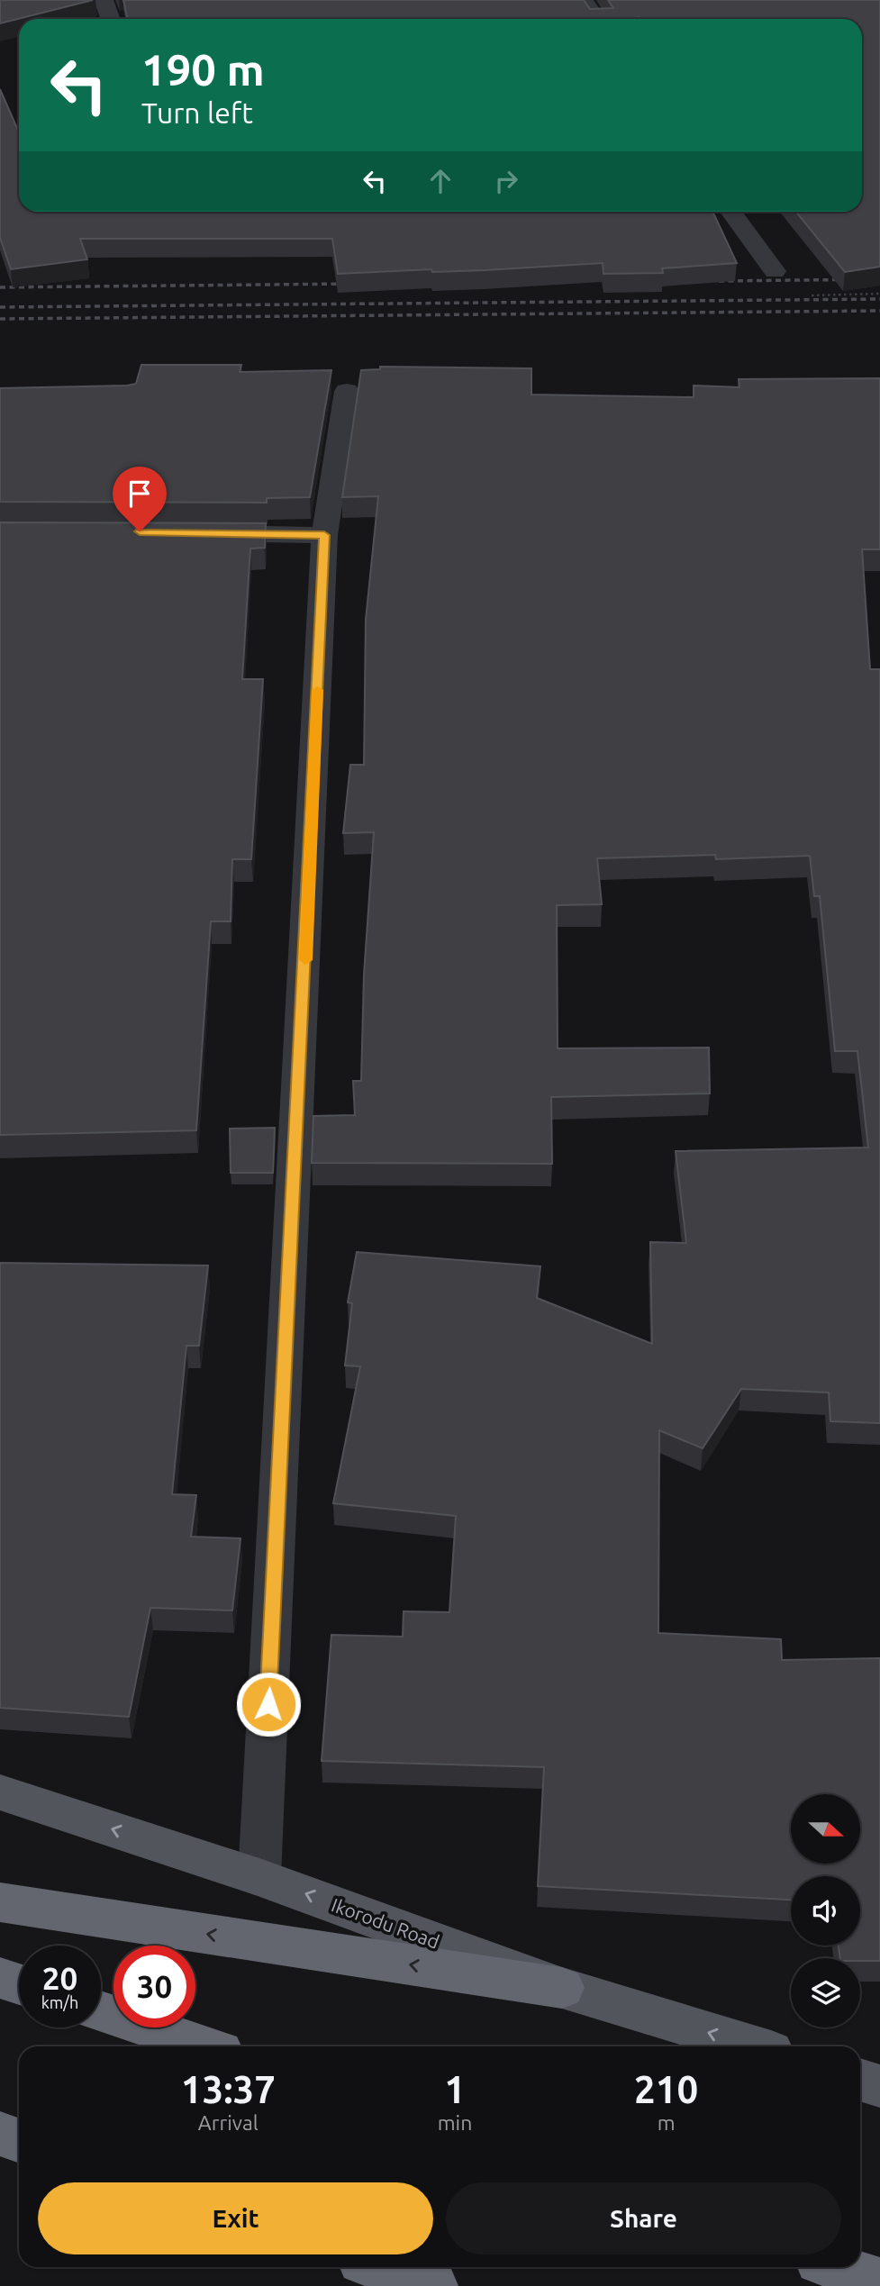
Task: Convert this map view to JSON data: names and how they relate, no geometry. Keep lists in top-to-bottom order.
{
  "streets": {
    "main road": ["Ikorodu Road"]
  },
  "one_way": ["Ikorodu Road"],
  "north": "right",
  "page": {
    "turn": ["190 m", "Turn left"],
    "speed": "20 km/h",
    "limit": "30",
    "eta": [
      "13:37",
      "Arrival",
      "1",
      "min",
      "210",
      "m"
    ],
    "buttons": ["Exit", "Share"]
  }
}
